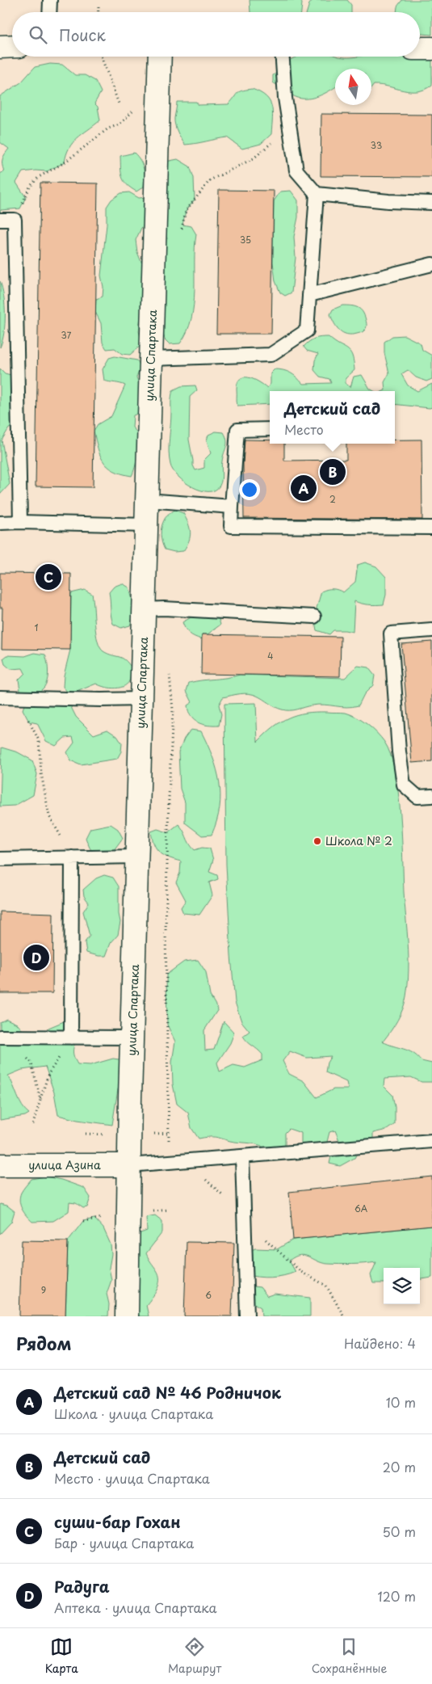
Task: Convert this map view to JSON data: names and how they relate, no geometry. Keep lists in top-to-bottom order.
{
  "streets": {
    "street": ["улица Спартака", "улица Азина"]
  },
  "crossings": [
    ["улица Спартака", "улица Азина"]
  ],
  "places": ["Школа № 2"],
  "house_numbers": [
    "33",
    "35",
    "37",
    "2",
    "1",
    "4",
    "6А",
    "9",
    "6"
  ],
  "north": "top",
  "page": {
    "search": "Поиск",
    "popup": ["Детский сад", "Место"],
    "pins": [
      "B",
      "A",
      "C",
      "D"
    ],
    "heading": ["Рядом", "Найдено: 4"],
    "list": [
      {
        "mark": "A",
        "name": "Детский сад № 46 Родничок",
        "note": "Школа · улица Спартака",
        "value": "10 m"
      },
      {
        "mark": "B",
        "name": "Детский сад",
        "note": "Место · улица Спартака",
        "value": "20 m"
      },
      {
        "mark": "C",
        "name": "суши-бар Гохан",
        "note": "Бар · улица Спартака",
        "value": "50 m"
      },
      {
        "mark": "D",
        "name": "Радуга",
        "note": "Аптека · улица Спартака",
        "value": "120 m"
      }
    ],
    "nav": ["Карта", "Маршрут", "Сохранённые"]
  }
}
